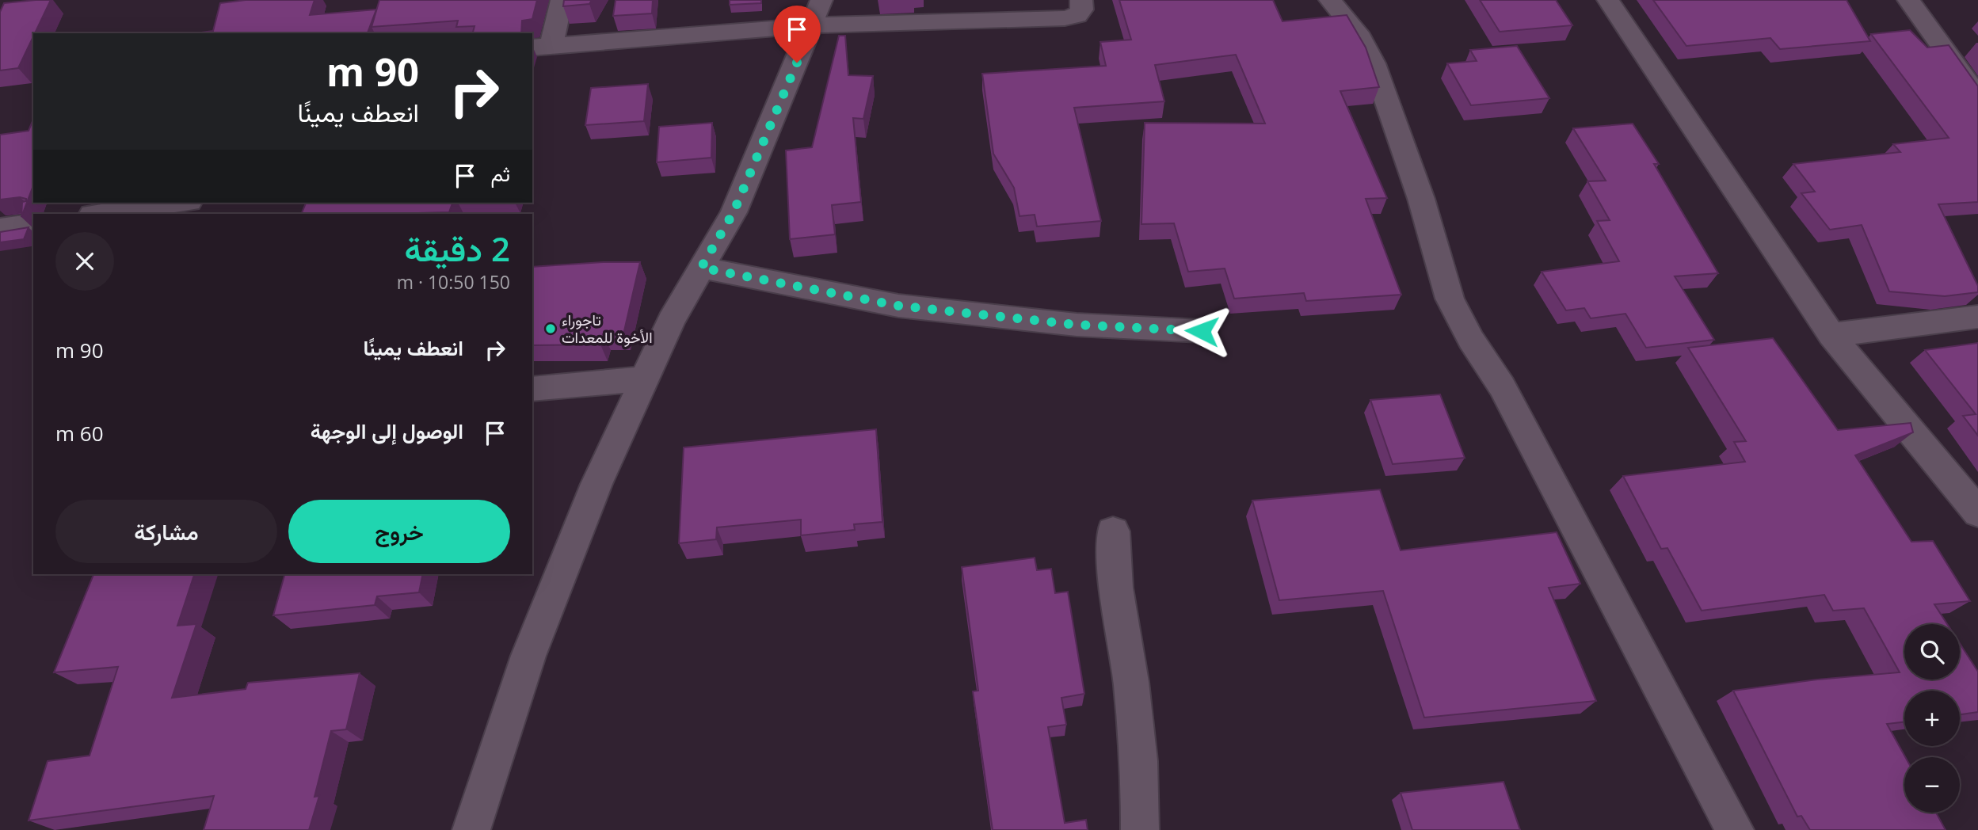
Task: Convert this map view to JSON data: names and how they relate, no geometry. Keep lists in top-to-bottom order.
{
  "places": ["تاجوراء الأخوة للمعدات"],
  "page": {
    "turn": ["90 m", "انعطف يمينًا"],
    "then": "ثم",
    "heading": ["2 دقيقة", "150 m · 10:50"],
    "list": [
      {
        "name": "انعطف يمينًا",
        "value": "90 m"
      },
      {
        "name": "الوصول إلى الوجهة",
        "value": "60 m"
      }
    ],
    "buttons": ["خروج", "مشاركة"],
    "map_buttons": ["+", "−"]
  }
}
